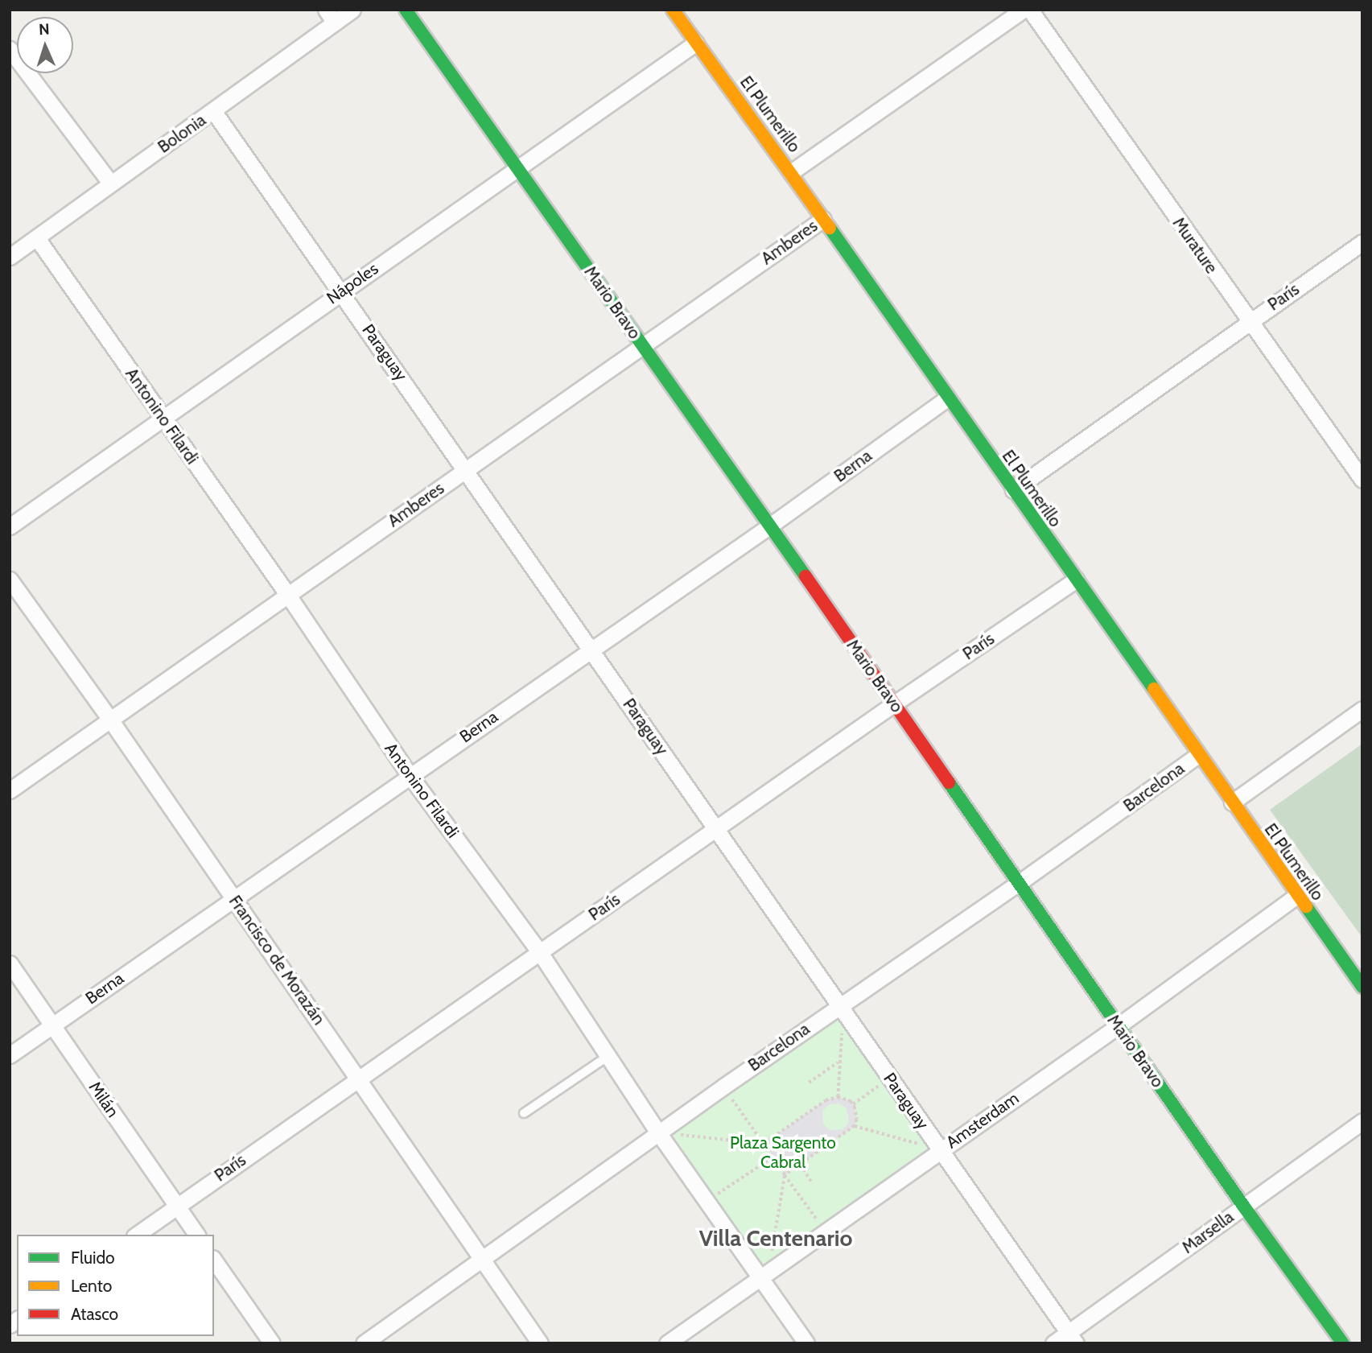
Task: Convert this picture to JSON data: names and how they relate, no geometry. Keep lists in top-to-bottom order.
{
  "streets": {
    "street": [
      "El Plumerillo",
      "Bolonia",
      "Amberes",
      "Murature",
      "Nápoles",
      "París",
      "Mario Bravo",
      "Paraguay",
      "Antonino Filardi",
      "Berna",
      "Barcelona",
      "Francisco de Morazán",
      "Milán",
      "Amsterdam",
      "Marsella"
    ]
  },
  "crossings": [
    ["El Plumerillo", "Amberes"],
    ["El Plumerillo", "Nápoles"],
    ["El Plumerillo", "París"],
    ["El Plumerillo", "Berna"],
    ["El Plumerillo", "Barcelona"],
    ["El Plumerillo", "Amsterdam"],
    ["Bolonia", "Paraguay"],
    ["Bolonia", "Antonino Filardi"],
    ["Amberes", "Mario Bravo"],
    ["Amberes", "Paraguay"],
    ["Amberes", "Antonino Filardi"],
    ["Amberes", "Francisco de Morazán"],
    ["Murature", "París"],
    ["Nápoles", "Mario Bravo"],
    ["Nápoles", "Paraguay"],
    ["Nápoles", "Antonino Filardi"],
    ["París", "Mario Bravo"],
    ["París", "Paraguay"],
    ["París", "Antonino Filardi"],
    ["París", "Francisco de Morazán"],
    ["París", "Milán"],
    ["Mario Bravo", "Berna"],
    ["Mario Bravo", "Barcelona"],
    ["Mario Bravo", "Amsterdam"],
    ["Mario Bravo", "Marsella"],
    ["Paraguay", "Berna"],
    ["Paraguay", "Barcelona"],
    ["Paraguay", "Amsterdam"],
    ["Paraguay", "Marsella"],
    ["Antonino Filardi", "Berna"],
    ["Antonino Filardi", "Barcelona"],
    ["Antonino Filardi", "Amsterdam"],
    ["Berna", "Francisco de Morazán"],
    ["Berna", "Milán"],
    ["Barcelona", "Francisco de Morazán"]
  ],
  "districts": ["Villa Centenario"],
  "parks": ["Plaza Sargento Cabral"],
  "legend": ["Fluido", "Lento", "Atasco"],
  "north": "top"
}
